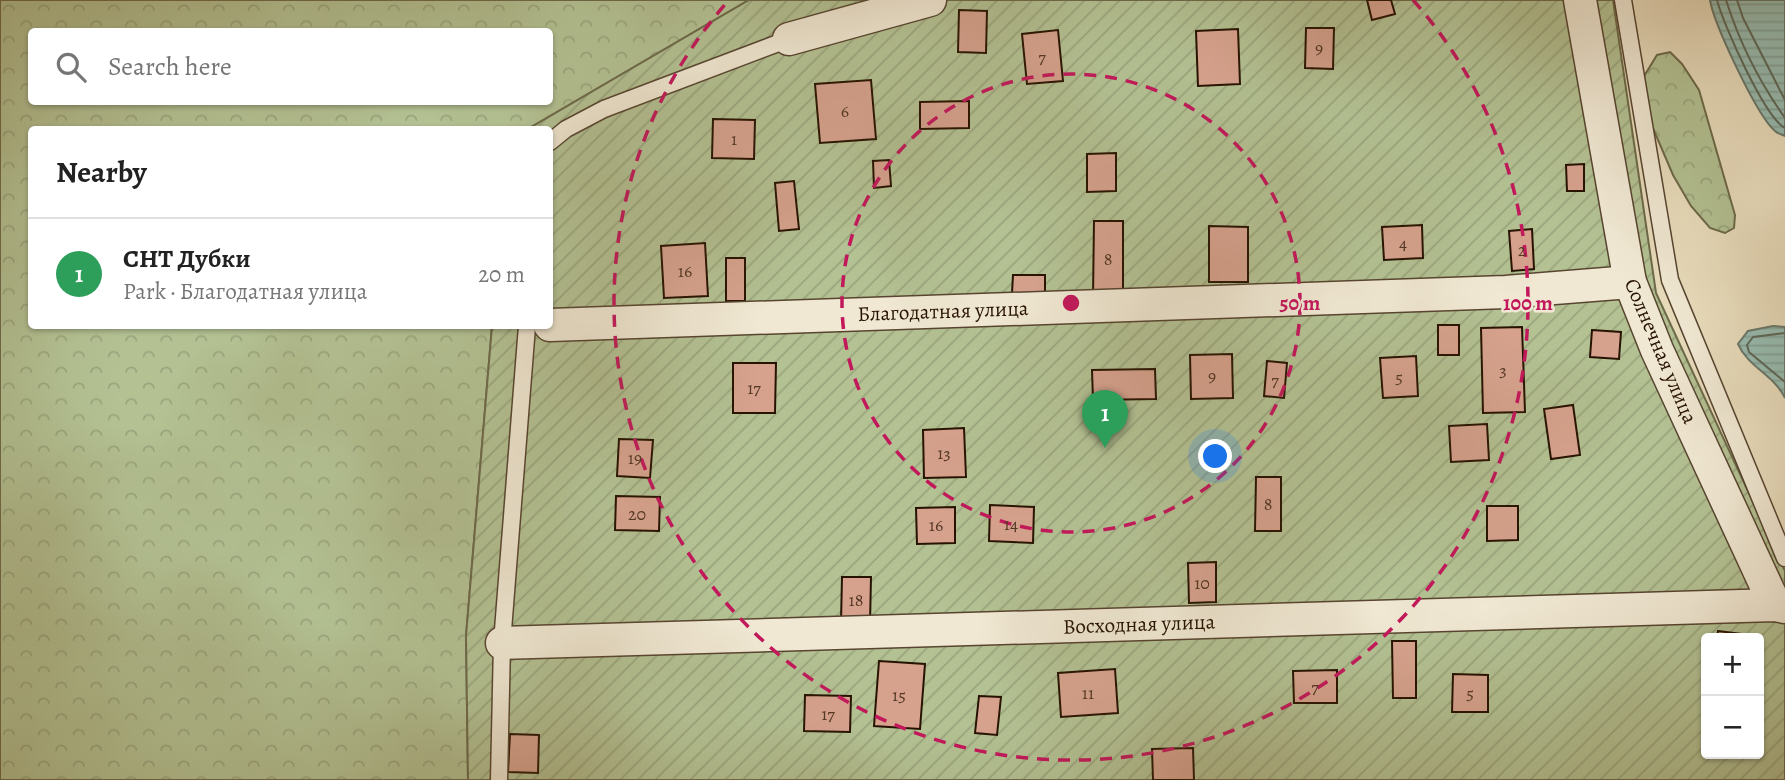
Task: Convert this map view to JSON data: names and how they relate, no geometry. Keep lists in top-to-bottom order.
{
  "streets": {
    "street": ["Благодатная улица", "Солнечная улица", "Восходная улица"]
  },
  "crossings": [
    ["Благодатная улица", "Солнечная улица"],
    ["Солнечная улица", "Восходная улица"]
  ],
  "house_numbers": [
    "9",
    "7",
    "6",
    "1",
    "4",
    "2",
    "8",
    "16",
    "3",
    "9",
    "5",
    "7",
    "17",
    "13",
    "19",
    "8",
    "20",
    "14",
    "16",
    "10",
    "18",
    "7",
    "11",
    "5",
    "15",
    "17"
  ],
  "page": {
    "search": "Search here",
    "heading": "Nearby",
    "list": [
      {
        "mark": "1",
        "name": "СНТ Дубки",
        "note": "Park · Благодатная улица",
        "value": "20 m"
      }
    ],
    "pins": "1",
    "map_buttons": ["+", "−"]
  },
  "rings": ["50 m", "100 m"]
}
